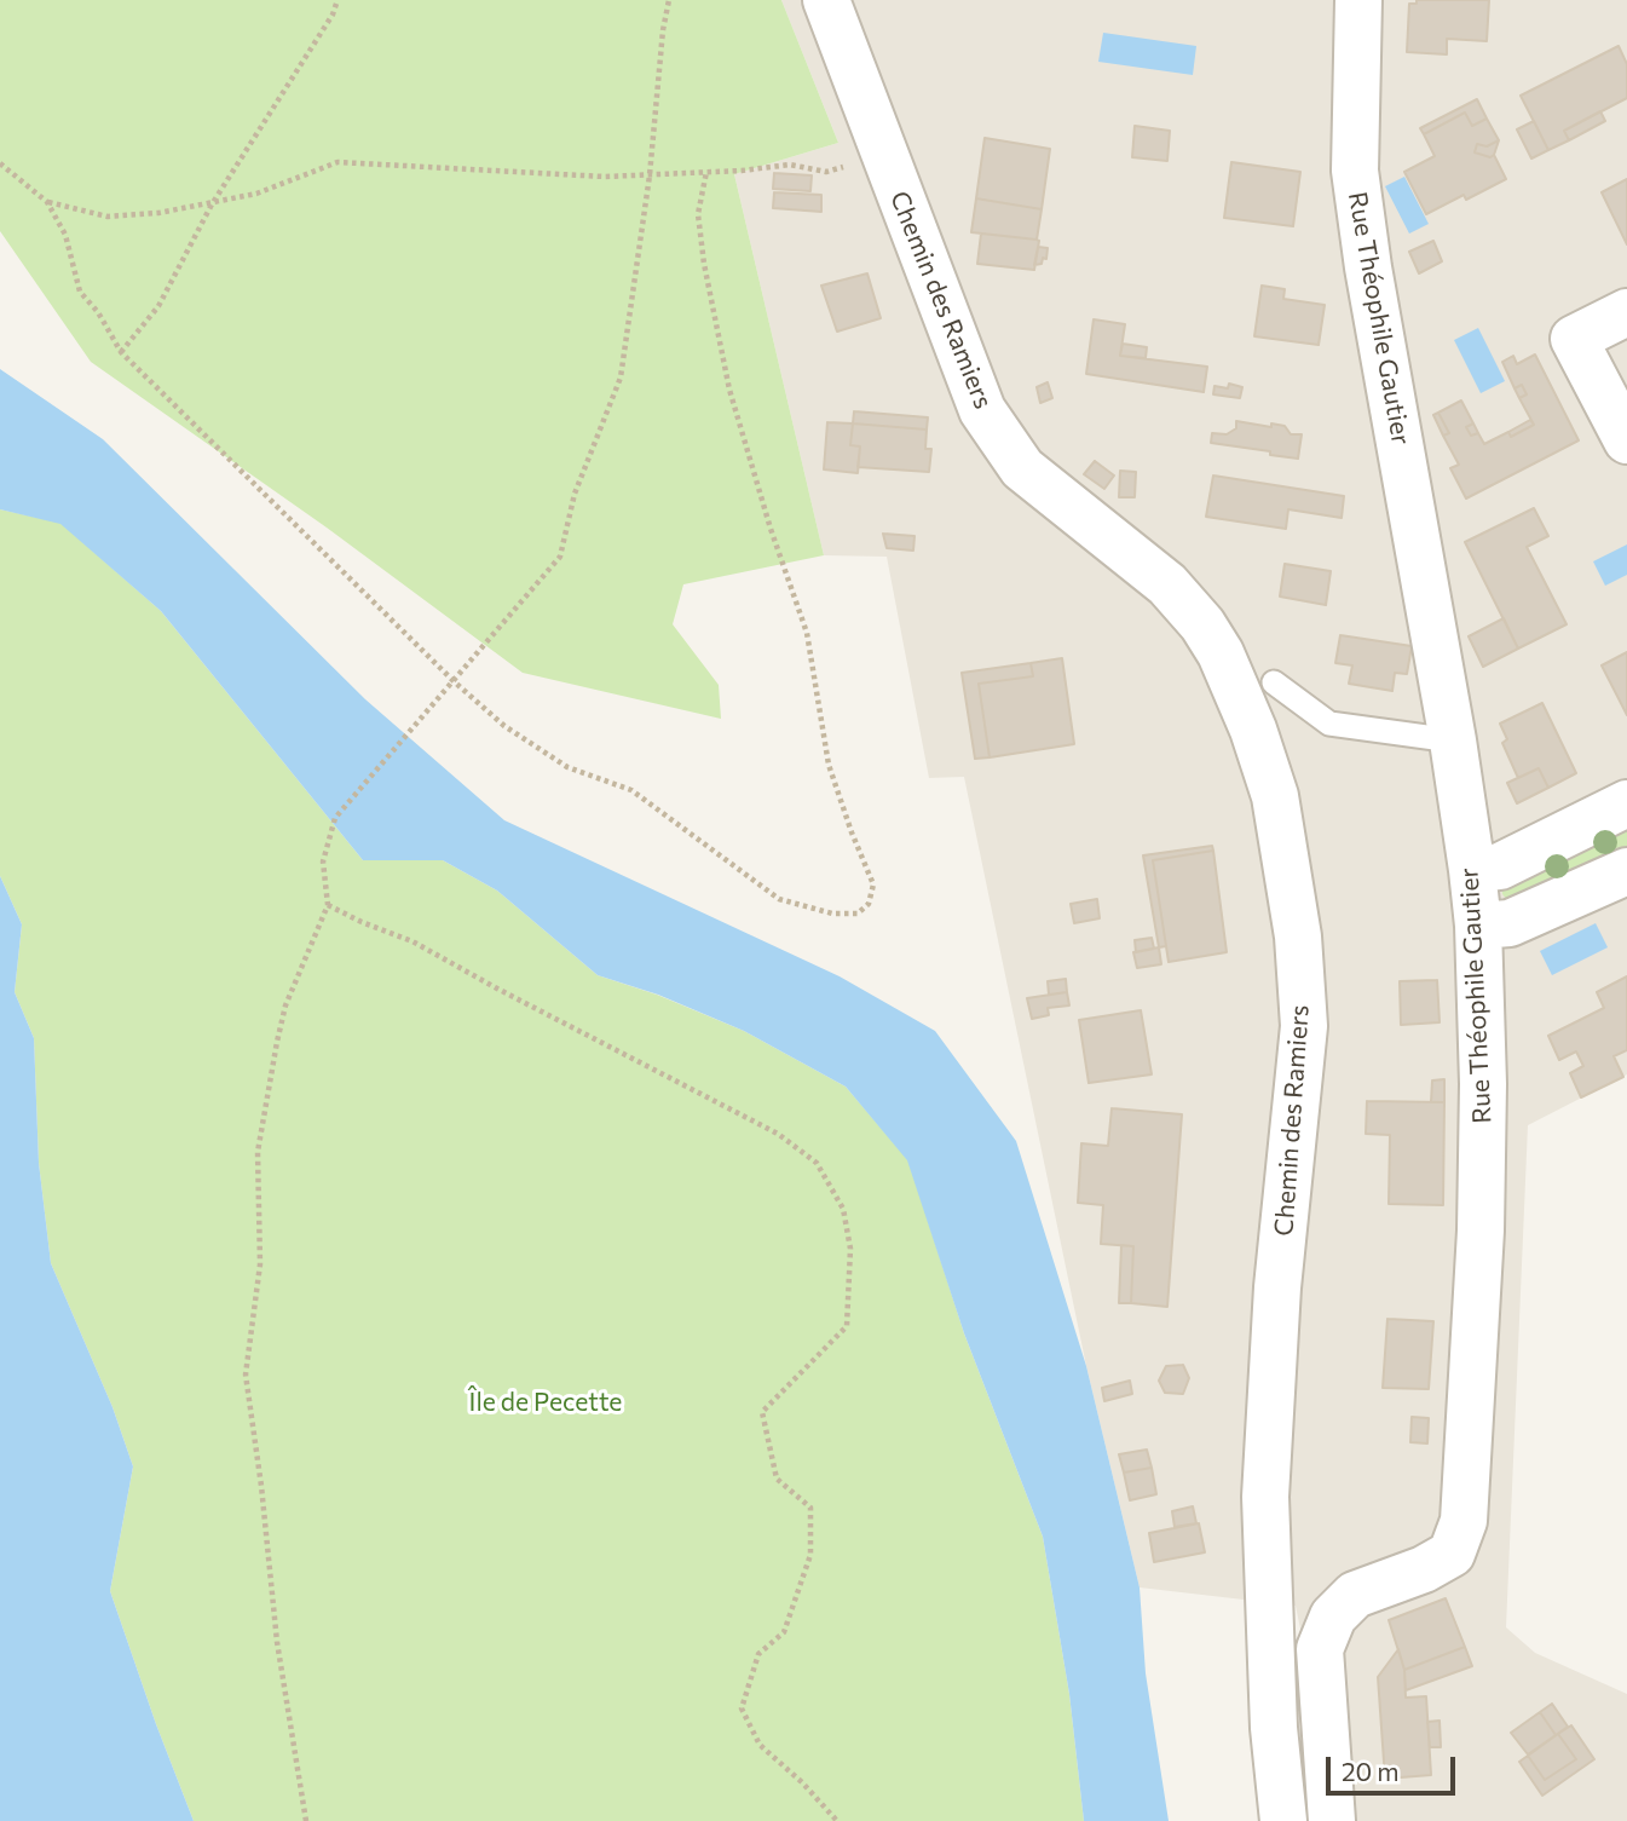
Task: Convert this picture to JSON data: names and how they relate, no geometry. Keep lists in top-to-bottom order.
{
  "streets": {
    "street": ["Chemin des Ramiers", "Rue Théophile Gautier"]
  },
  "parks": ["Île de Pecette"],
  "scale_bar": "20 m"
}
